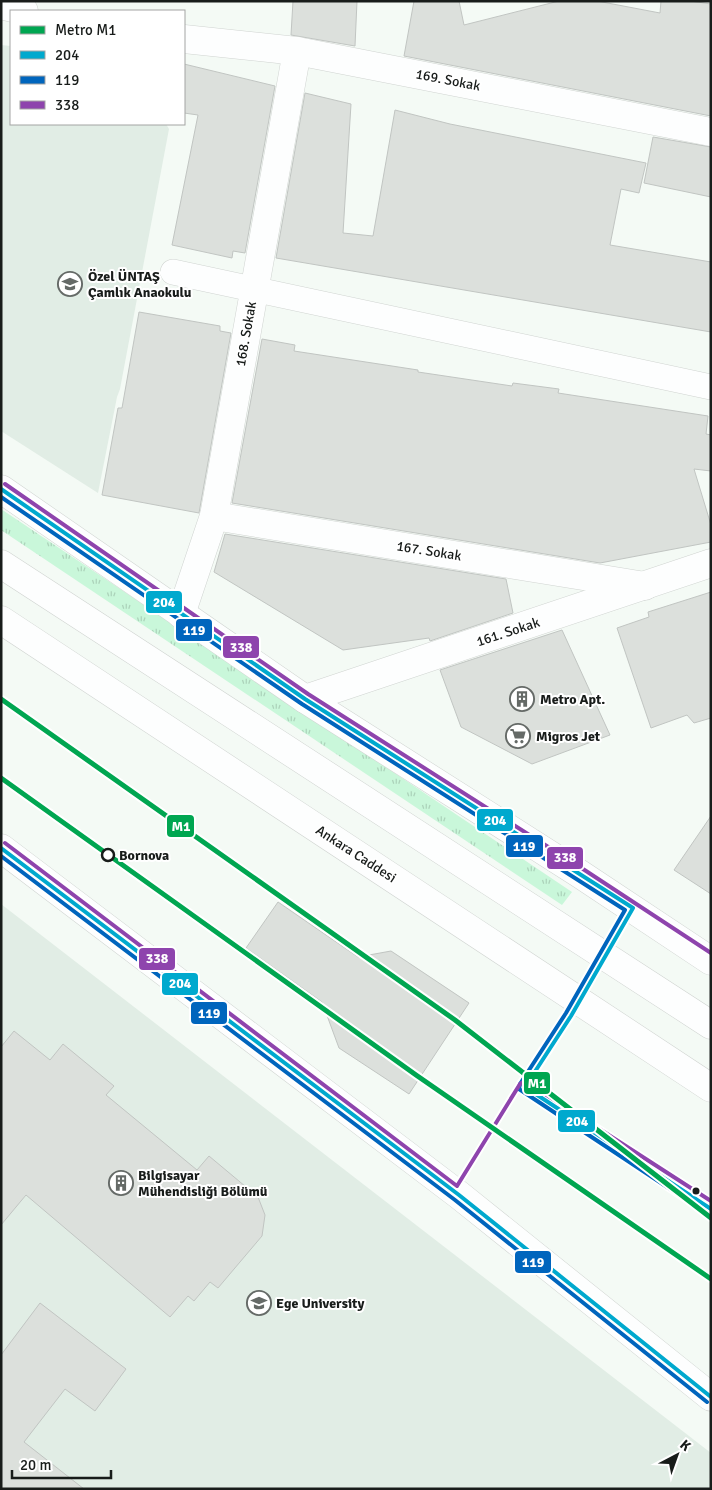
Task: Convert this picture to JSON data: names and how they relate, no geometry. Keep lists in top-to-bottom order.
{
  "streets": {
    "main road": [
      "169. Sokak",
      "168. Sokak",
      "167. Sokak",
      "161. Sokak",
      "Ankara Caddesi"
    ]
  },
  "crossings": [
    ["169. Sokak", "168. Sokak"],
    ["168. Sokak", "167. Sokak"],
    ["167. Sokak", "161. Sokak"]
  ],
  "places": {
    "school or university": ["Özel ÜNTAŞ Çamlık Anaokulu", "Ege University"],
    "building": ["Metro Apt.", "Bilgisayar Mühendisliği Bölümü"],
    "supermarket": ["Migros Jet"],
    "other": ["Bornova"]
  },
  "lines": [
    "transit line 338",
    "transit line 204",
    "transit line 119",
    "metro line M1"
  ],
  "legend": [
    "Metro M1",
    "204",
    "119",
    "338"
  ],
  "scale_bar": "20 m",
  "north": "top right"
}
